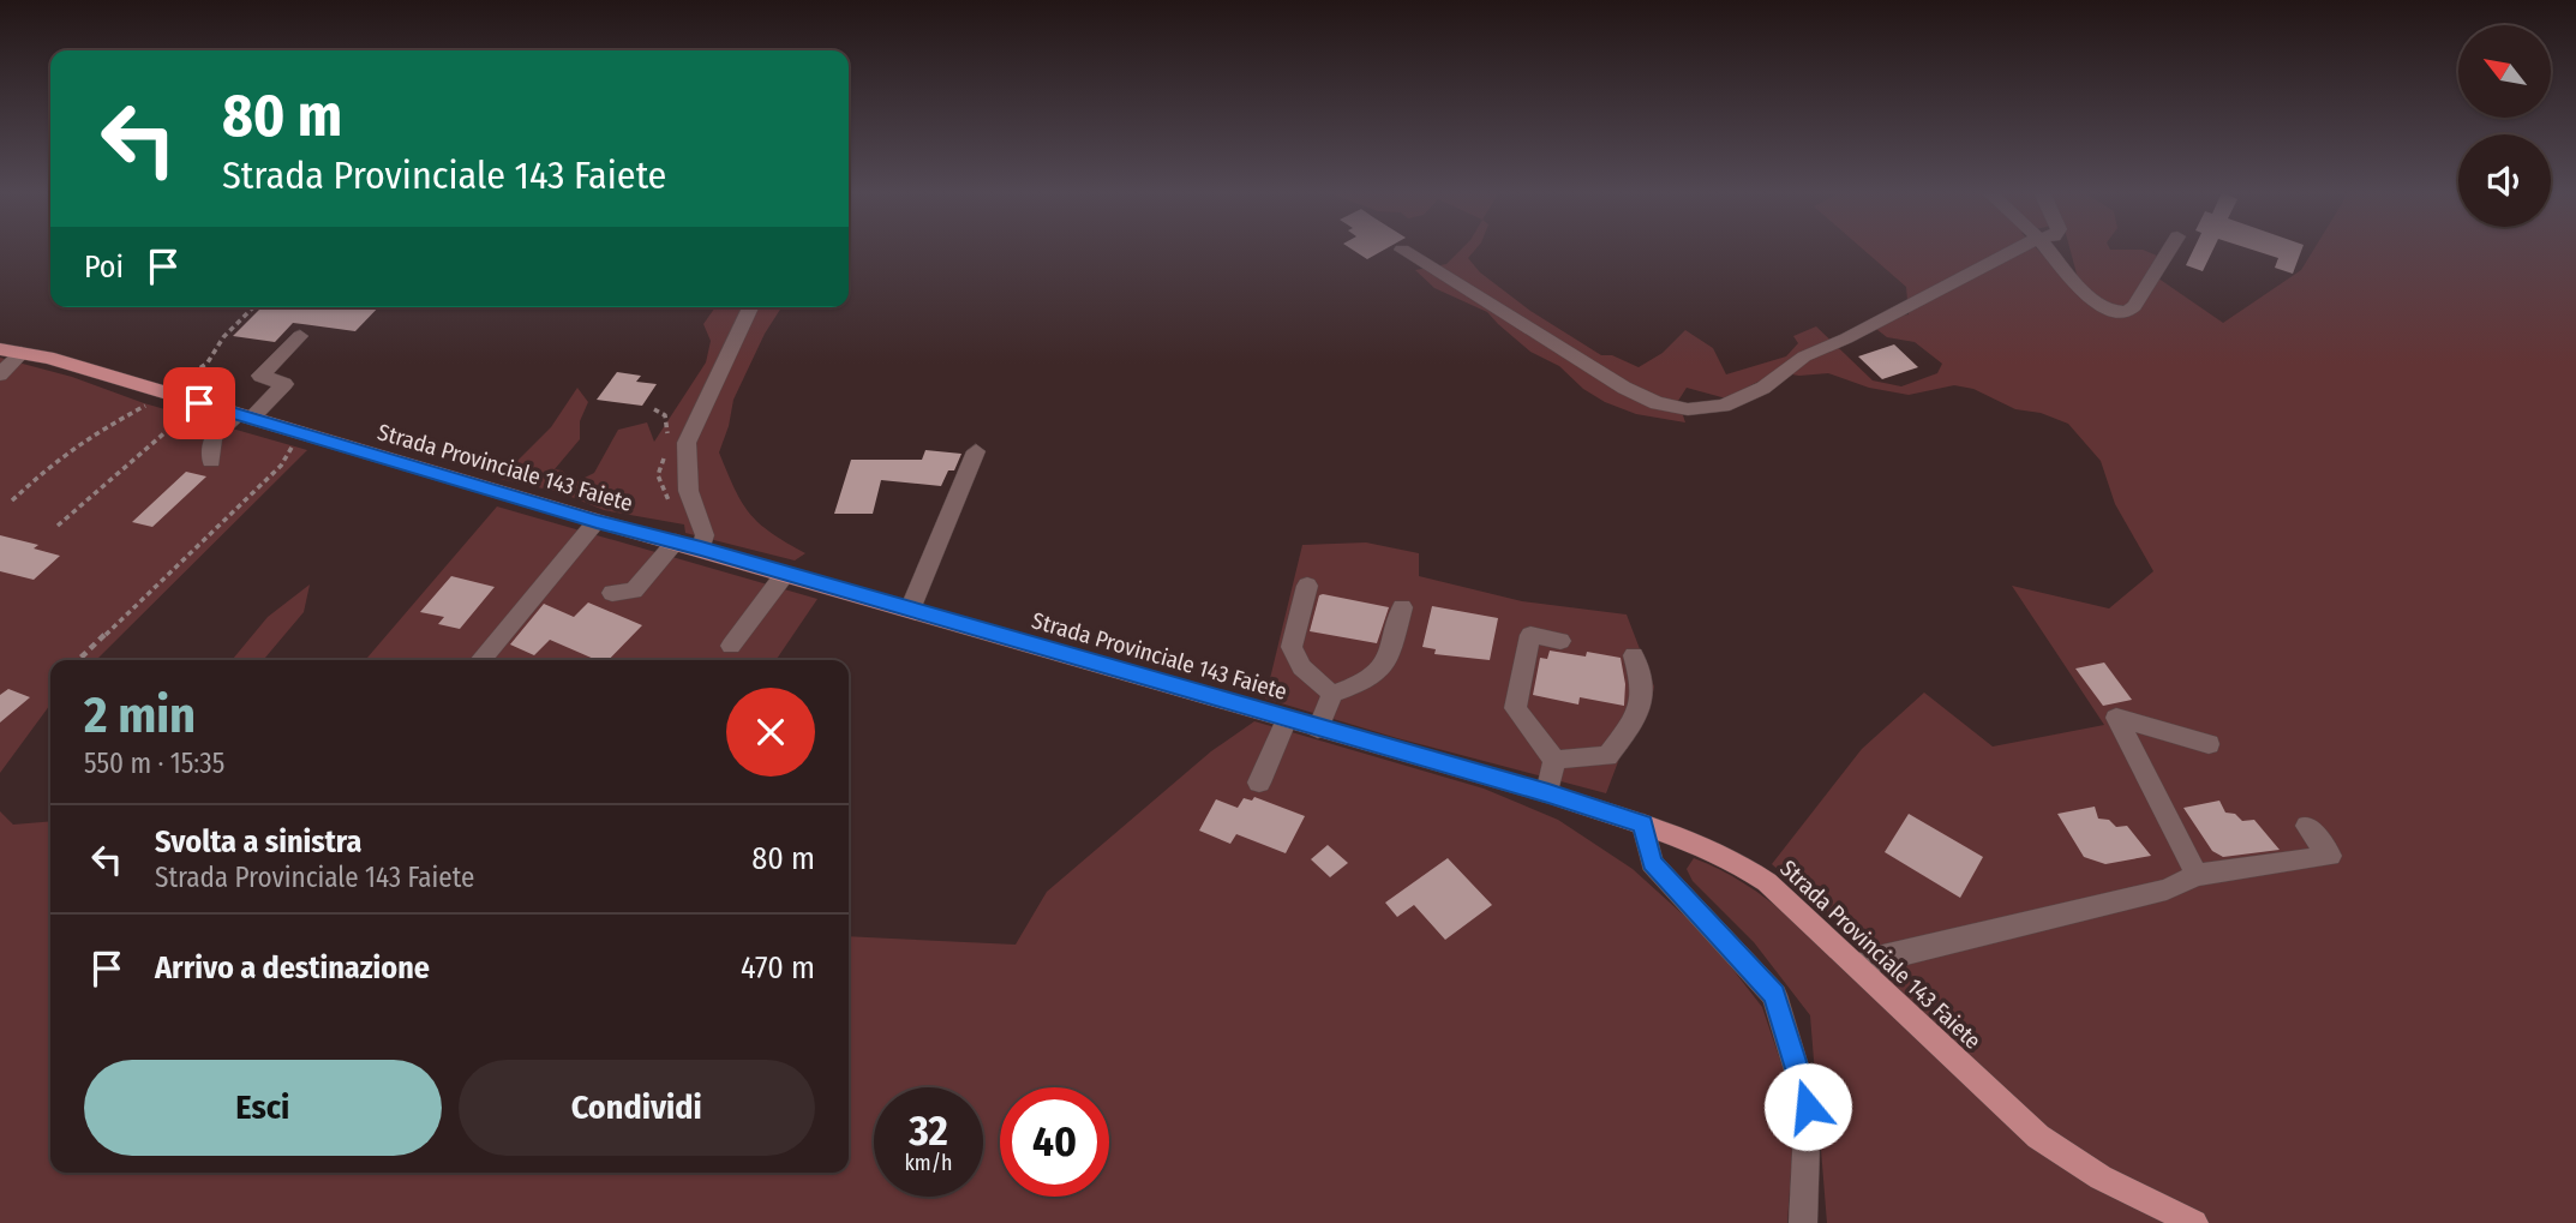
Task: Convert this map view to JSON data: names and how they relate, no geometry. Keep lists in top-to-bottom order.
{
  "streets": {
    "main road": ["Strada Provinciale 143 Faiete"]
  },
  "north": "top left",
  "page": {
    "turn": ["80 m", "Strada Provinciale 143 Faiete"],
    "then": "Poi",
    "heading": ["2 min", "550 m · 15:35"],
    "list": [
      {
        "name": "Svolta a sinistra",
        "note": "Strada Provinciale 143 Faiete",
        "value": "80 m"
      },
      {
        "name": "Arrivo a destinazione",
        "value": "470 m"
      }
    ],
    "buttons": ["Esci", "Condividi"],
    "speed": "32 km/h",
    "limit": "40"
  }
}
